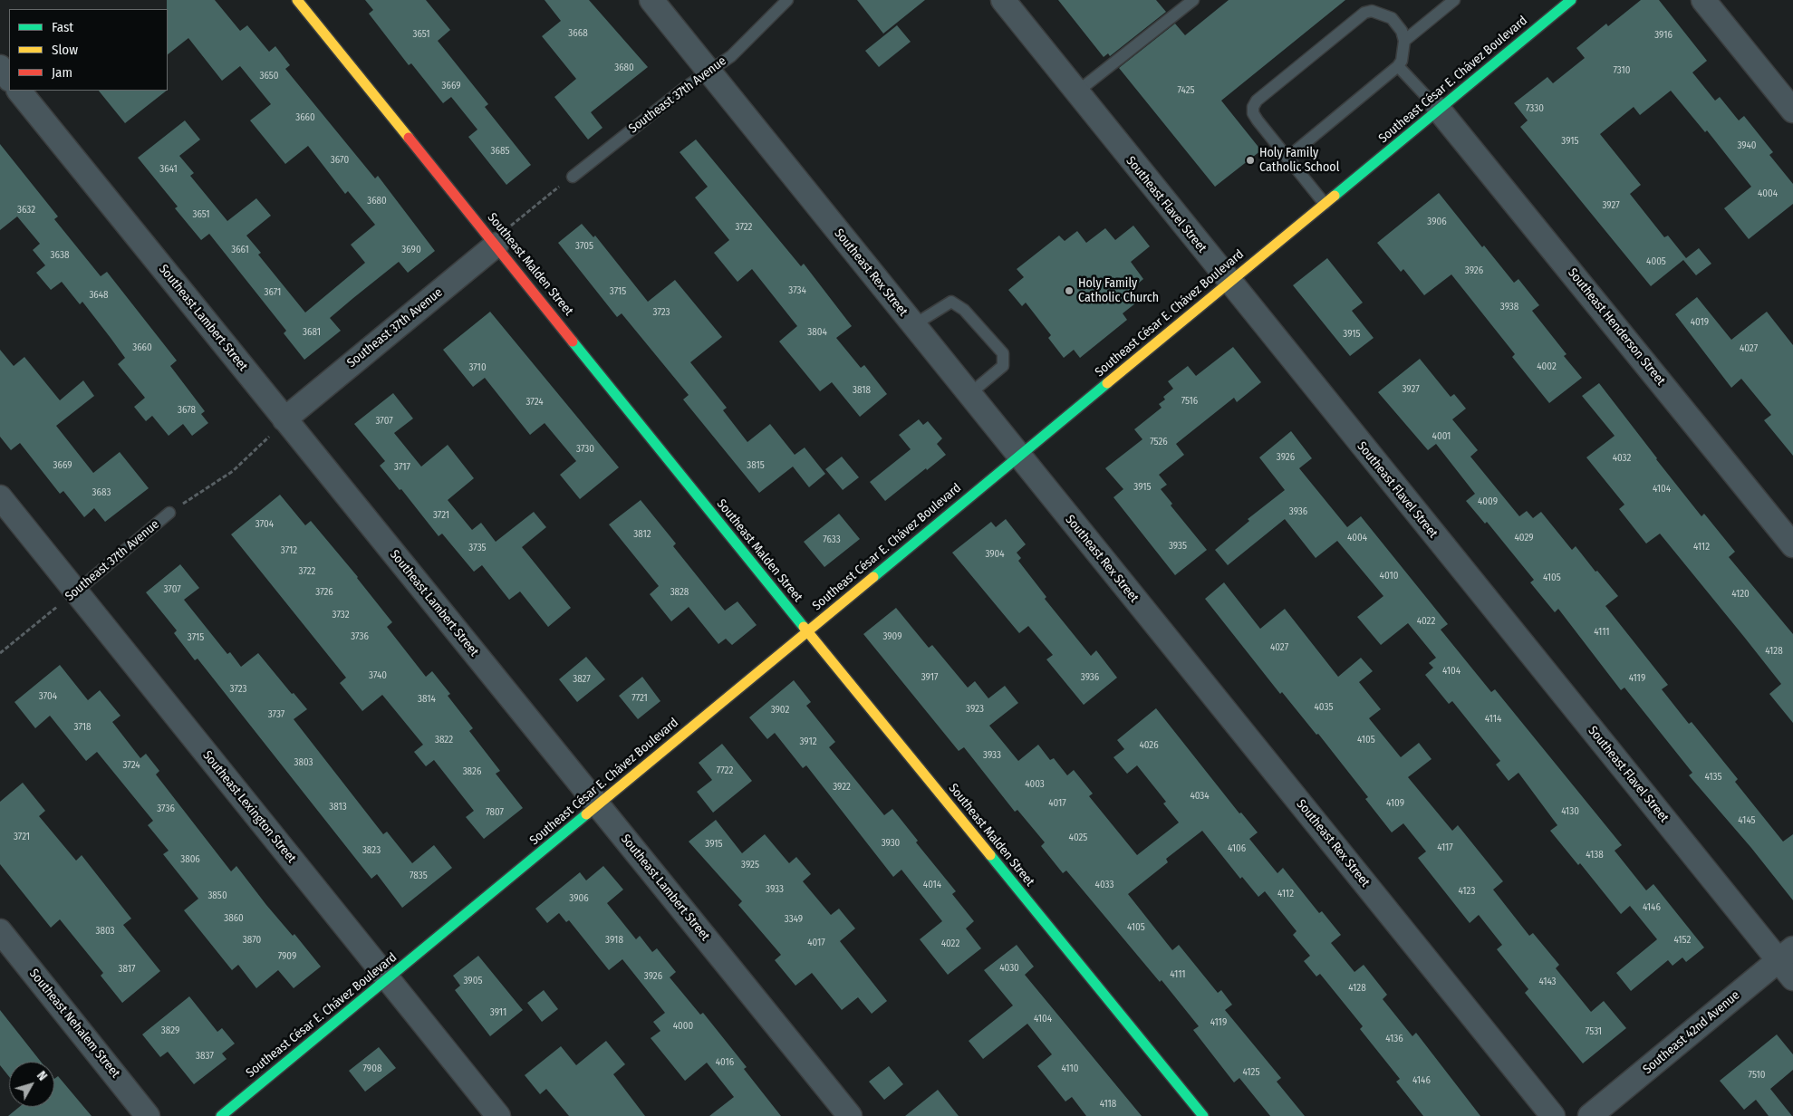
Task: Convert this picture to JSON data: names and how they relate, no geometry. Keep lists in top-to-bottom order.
{
  "streets": {
    "street": [
      "Southeast César E. Chávez Boulevard",
      "Southeast 37th Avenue",
      "Southeast Flavel Street",
      "Southeast Malden Street",
      "Southeast Rex Street",
      "Southeast Lambert Street",
      "Southeast Henderson Street",
      "Southeast Lexington Street",
      "Southeast Nehalem Street",
      "Southeast 42nd Avenue"
    ]
  },
  "crossings": [
    ["Southeast César E. Chávez Boulevard", "Southeast Flavel Street"],
    ["Southeast César E. Chávez Boulevard", "Southeast Malden Street"],
    ["Southeast César E. Chávez Boulevard", "Southeast Rex Street"],
    ["Southeast César E. Chávez Boulevard", "Southeast Lambert Street"],
    ["Southeast César E. Chávez Boulevard", "Southeast Henderson Street"],
    ["Southeast César E. Chávez Boulevard", "Southeast Lexington Street"],
    ["Southeast 37th Avenue", "Southeast Malden Street"],
    ["Southeast 37th Avenue", "Southeast Rex Street"],
    ["Southeast 37th Avenue", "Southeast Lambert Street"],
    ["Southeast 37th Avenue", "Southeast Lexington Street"],
    ["Southeast Flavel Street", "Southeast 42nd Avenue"]
  ],
  "places": ["Holy Family Catholic School", "Holy Family Catholic Church"],
  "house_numbers": [
    "3668",
    "3651",
    "3916",
    "3680",
    "7310",
    "3650",
    "3669",
    "7425",
    "7330",
    "3660",
    "3915",
    "3940",
    "3685",
    "3670",
    "3641",
    "4004",
    "3680",
    "3927",
    "3632",
    "3651",
    "3906",
    "3722",
    "3705",
    "3661",
    "3690",
    "3638",
    "4005",
    "3926",
    "3734",
    "3715",
    "3671",
    "3648",
    "3938",
    "3723",
    "4019",
    "3681",
    "3804",
    "3915",
    "3660",
    "4027",
    "4002",
    "3710",
    "3927",
    "3818",
    "7516",
    "3724",
    "3678",
    "3707",
    "4001",
    "7526",
    "3730",
    "3926",
    "4032",
    "3669",
    "3815",
    "3717",
    "3915",
    "4104",
    "3683",
    "4009",
    "3936",
    "3721",
    "3704",
    "3812",
    "4004",
    "4029",
    "7633",
    "3935",
    "4112",
    "3735",
    "3712",
    "3904",
    "3722",
    "4010",
    "4105",
    "3707",
    "3726",
    "3828",
    "4120",
    "3732",
    "4022",
    "4111",
    "3736",
    "3909",
    "3715",
    "4027",
    "4128",
    "4104",
    "3740",
    "3917",
    "3936",
    "4119",
    "3827",
    "3723",
    "3704",
    "7721",
    "3814",
    "4035",
    "3923",
    "3902",
    "3737",
    "4114",
    "3718",
    "3822",
    "4105",
    "3912",
    "4026",
    "3933",
    "3803",
    "3724",
    "7722",
    "3826",
    "4135",
    "4003",
    "3922",
    "4034",
    "4017",
    "4109",
    "3813",
    "3736",
    "4130",
    "7807",
    "4145",
    "3721",
    "4025",
    "3930",
    "3915",
    "4117",
    "4106",
    "3823",
    "4138",
    "3806",
    "3925",
    "7835",
    "4014",
    "4033",
    "3933",
    "4123",
    "4112",
    "3850",
    "3906",
    "4146",
    "3860",
    "3349",
    "4105",
    "3803",
    "3870",
    "3918",
    "4152",
    "4017",
    "4022",
    "7909",
    "4030",
    "3817",
    "4111",
    "3926",
    "3905",
    "4143",
    "4128",
    "3911",
    "4104",
    "4119",
    "4000",
    "3829",
    "7531",
    "4136",
    "3837",
    "4016",
    "7908",
    "4110",
    "4125",
    "7510",
    "4146",
    "4118"
  ],
  "legend": ["Fast", "Slow", "Jam"],
  "north": "top right"
}
